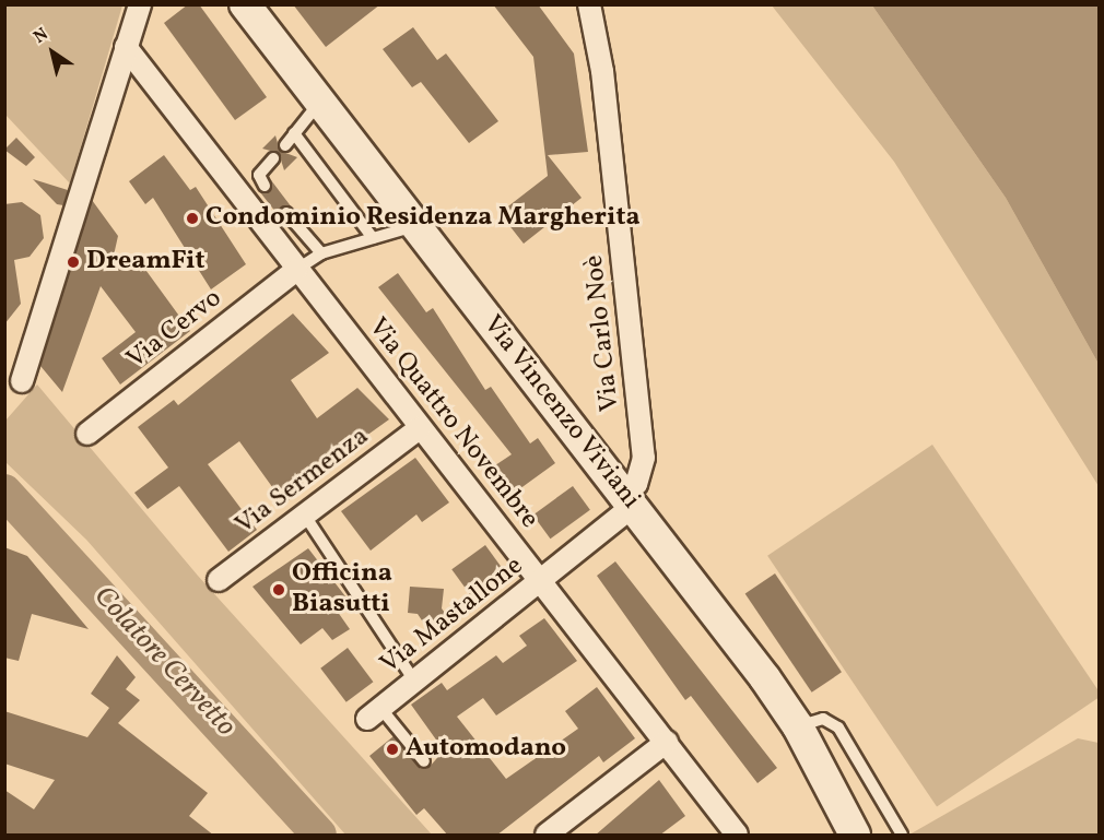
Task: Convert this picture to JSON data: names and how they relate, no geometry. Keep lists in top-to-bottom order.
{
  "streets": {
    "main road": ["Via Vincenzo Viviani"],
    "street": [
      "Via Cervo",
      "Via Carlo Noè",
      "Via Quattro Novembre",
      "Via Sermenza",
      "Via Mastallone"
    ]
  },
  "crossings": [
    ["Via Cervo", "Via Quattro Novembre"],
    ["Via Carlo Noè", "Via Vincenzo Viviani"],
    ["Via Carlo Noè", "Via Mastallone"],
    ["Via Vincenzo Viviani", "Via Mastallone"],
    ["Via Quattro Novembre", "Via Sermenza"],
    ["Via Quattro Novembre", "Via Mastallone"]
  ],
  "water": ["Colatore Cervetto"],
  "places": [
    "Condominio Residenza Margherita",
    "DreamFit",
    "Officina Biasutti",
    "Automodano"
  ],
  "north": "top left"
}
